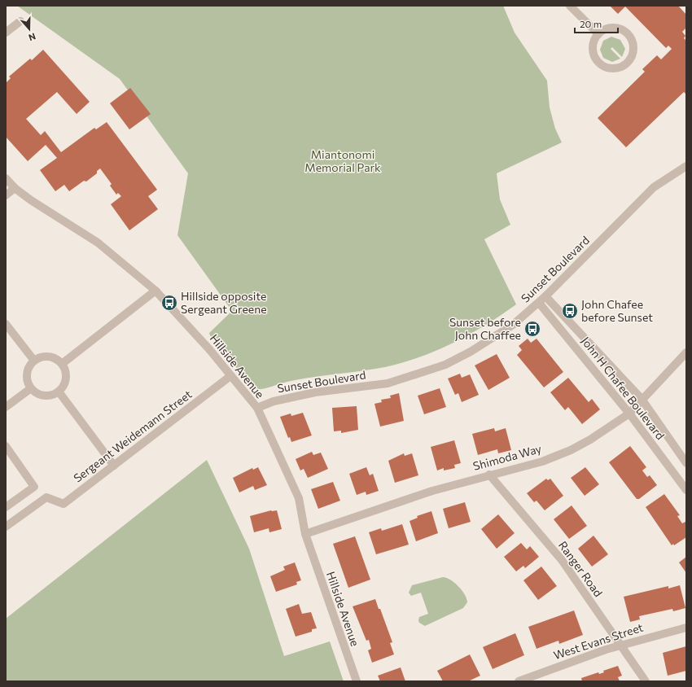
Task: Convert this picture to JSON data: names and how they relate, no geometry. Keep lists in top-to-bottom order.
{
  "streets": {
    "street": [
      "Sunset Boulevard",
      "Hillside Avenue",
      "John H Chafee Boulevard",
      "Sergeant Weidemann Street",
      "Shimoda Way",
      "Ranger Road",
      "West Evans Street"
    ]
  },
  "crossings": [
    ["Sunset Boulevard", "Hillside Avenue"],
    ["Sunset Boulevard", "John H Chafee Boulevard"],
    ["Hillside Avenue", "Sergeant Weidemann Street"],
    ["Hillside Avenue", "Shimoda Way"],
    ["John H Chafee Boulevard", "Shimoda Way"],
    ["Shimoda Way", "Ranger Road"],
    ["Ranger Road", "West Evans Street"]
  ],
  "parks": ["Miantonomi Memorial Park"],
  "places": {
    "bus stop": ["Hillside opposite Sergeant Greene", "John Chafee before Sunset", "Sunset before John Chaffee"]
  },
  "scale_bar": "20 m",
  "north": "bottom"
}
